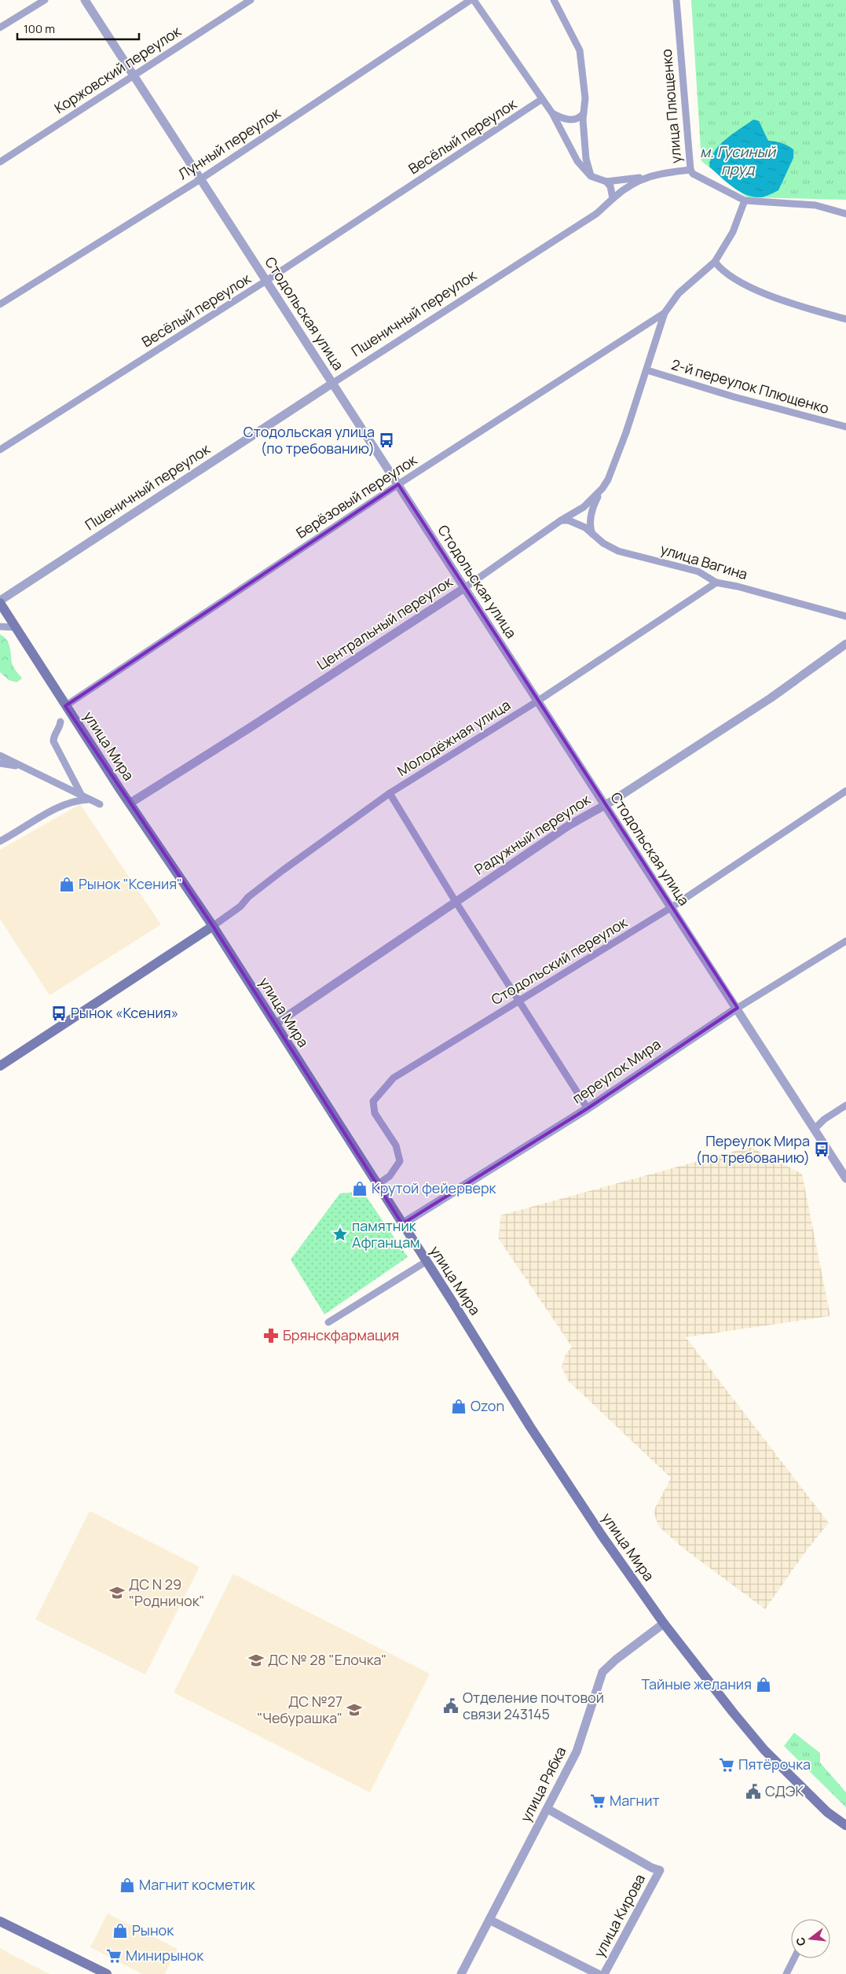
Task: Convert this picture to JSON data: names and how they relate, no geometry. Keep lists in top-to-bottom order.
{
  "streets": {
    "main road": ["улица Мира"],
    "street": [
      "Коржовский переулок",
      "улица Плющенко",
      "Весёлый переулок",
      "Лунный переулок",
      "Стодольская улица",
      "Пшеничный переулок",
      "2-й переулок Плющенко",
      "Берёзовый переулок",
      "улица Вагина",
      "Центральный переулок",
      "Молодёжная улица",
      "Радужный переулок",
      "Стодольский переулок",
      "переулок Мира",
      "улица Рябка",
      "улица Кирова"
    ]
  },
  "crossings": [
    ["Коржовский переулок", "Стодольская улица"],
    ["улица Плющенко", "Пшеничный переулок"],
    ["Весёлый переулок", "Стодольская улица"],
    ["Лунный переулок", "Стодольская улица"],
    ["Стодольская улица", "Пшеничный переулок"],
    ["Стодольская улица", "Берёзовый переулок"],
    ["Стодольская улица", "Центральный переулок"],
    ["Стодольская улица", "Молодёжная улица"],
    ["Стодольская улица", "Радужный переулок"],
    ["Стодольская улица", "Стодольский переулок"],
    ["Стодольская улица", "переулок Мира"],
    ["Пшеничный переулок", "улица Мира"],
    ["2-й переулок Плющенко", "Центральный переулок"],
    ["Берёзовый переулок", "улица Мира"],
    ["улица Вагина", "Центральный переулок"],
    ["улица Вагина", "Молодёжная улица"],
    ["Центральный переулок", "улица Мира"],
    ["Молодёжная улица", "улица Мира"],
    ["улица Мира", "Радужный переулок"],
    ["улица Мира", "Стодольский переулок"],
    ["улица Мира", "переулок Мира"],
    ["улица Мира", "улица Рябка"],
    ["улица Рябка", "улица Кирова"]
  ],
  "water": ["м. Гусиный пруд"],
  "places": {
    "bus stop": ["Стодольская улица (по требованию)", "Рынок «Ксения»", "Переулок Мира (по требованию)"],
    "shop": [
      "Рынок \"Ксения\"",
      "Крутой фейерверк",
      "Ozon",
      "Тайные желания",
      "Магнит косметик",
      "Рынок"
    ],
    "place": ["памятник Афганцам"],
    "pharmacy": ["Брянскфармация"],
    "school or university": ["ДС N 29 \"Родничок\"", "ДС № 28 \"Елочка\"", "ДС №27 \"Чебурашка\""],
    "public building": ["Отделение почтовой связи 243145", "СДЭК"],
    "supermarket": ["Пятёрочка", "Магнит", "Минирынок"]
  },
  "scale_bar": "100 m",
  "north": "left"
}
